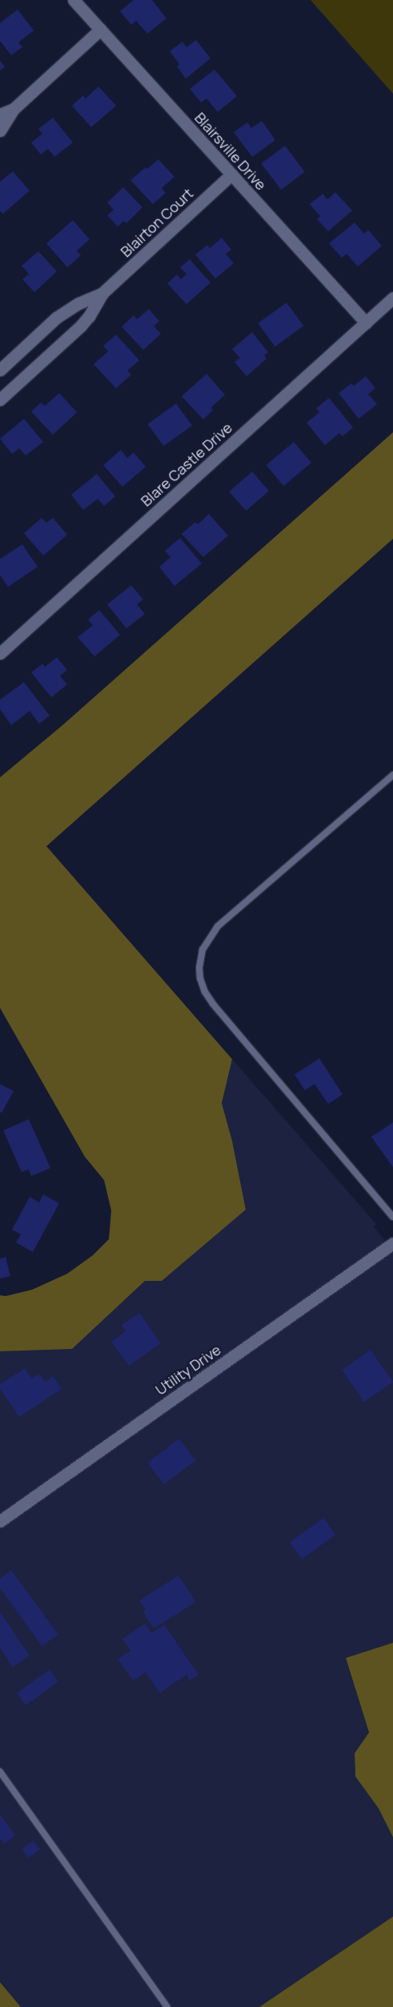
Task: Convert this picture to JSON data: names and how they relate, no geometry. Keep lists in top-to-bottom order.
{
  "streets": {
    "street": [
      "Blairsville Drive",
      "Blairton Court",
      "Blare Castle Drive",
      "Utility Drive"
    ]
  },
  "crossings": [
    ["Blairsville Drive", "Blairton Court"],
    ["Blairsville Drive", "Blare Castle Drive"]
  ]
}
